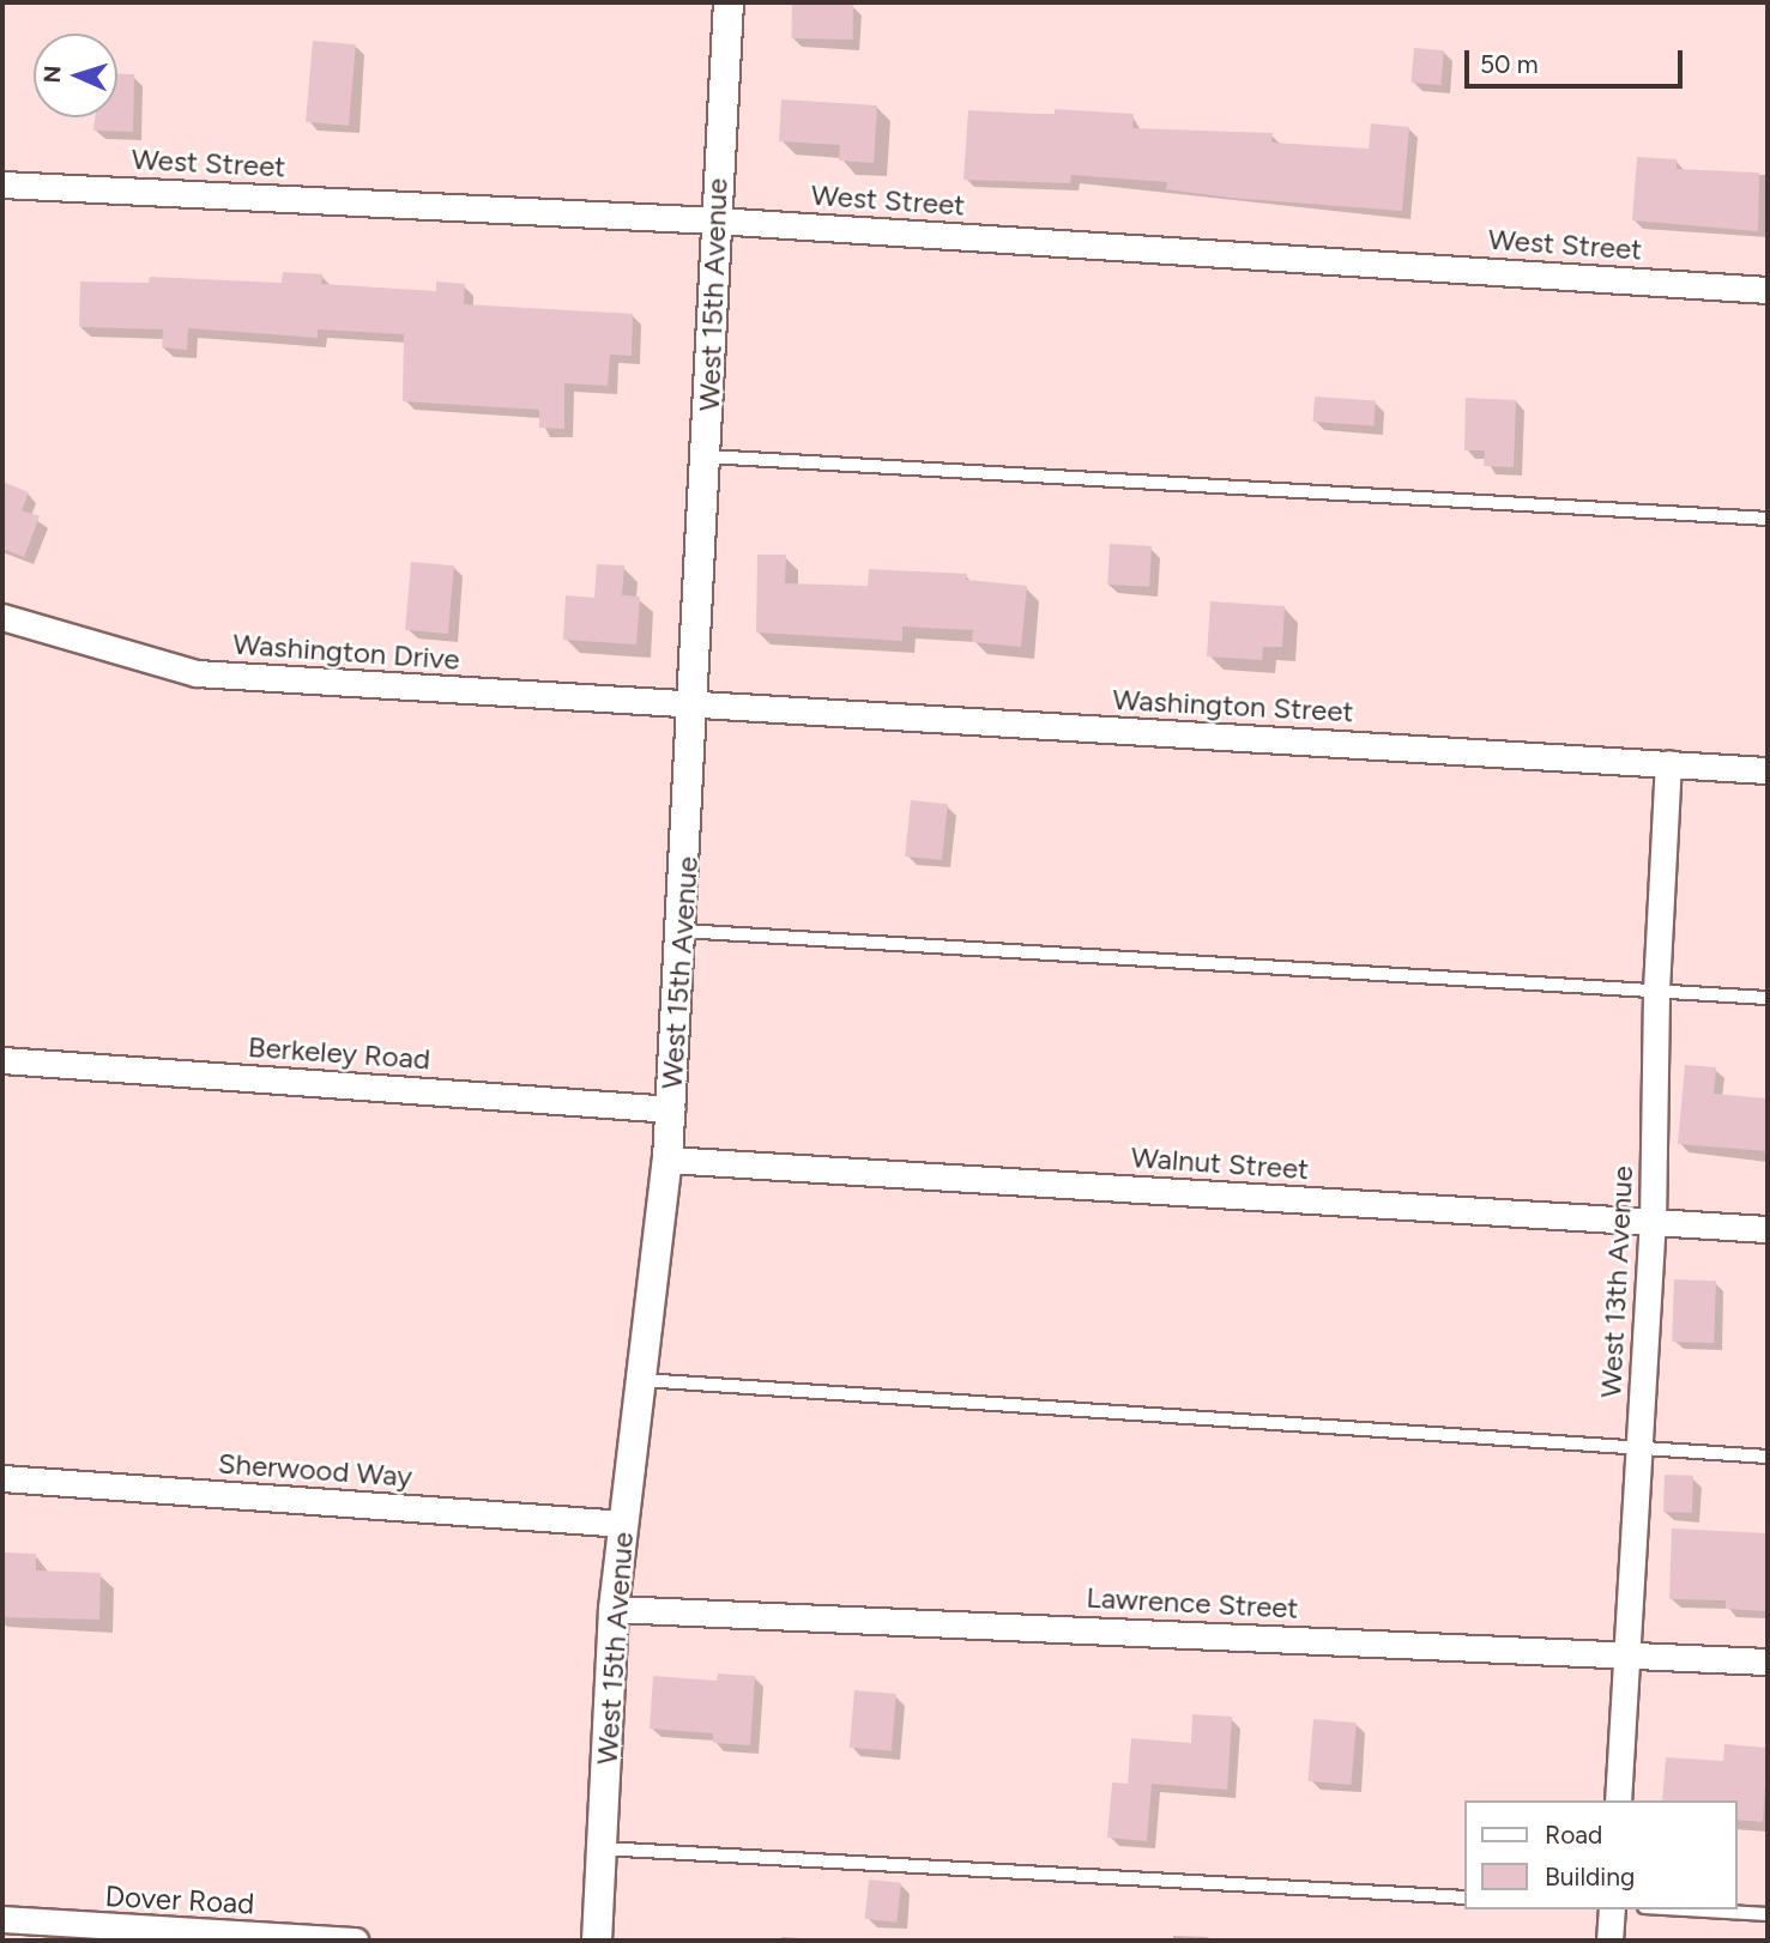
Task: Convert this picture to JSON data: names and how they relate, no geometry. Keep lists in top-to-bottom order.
{
  "streets": {
    "street": [
      "West Street",
      "West 15th Avenue",
      "Washington Drive",
      "Washington Street",
      "Berkeley Road",
      "Walnut Street",
      "West 13th Avenue",
      "Sherwood Way",
      "Lawrence Street",
      "Dover Road"
    ]
  },
  "crossings": [
    ["West Street", "West 15th Avenue"],
    ["West 15th Avenue", "Washington Drive"],
    ["West 15th Avenue", "Washington Street"],
    ["West 15th Avenue", "Berkeley Road"],
    ["West 15th Avenue", "Walnut Street"],
    ["West 15th Avenue", "Sherwood Way"],
    ["West 15th Avenue", "Lawrence Street"],
    ["Washington Drive", "Washington Street"],
    ["Washington Street", "West 13th Avenue"],
    ["Walnut Street", "West 13th Avenue"],
    ["West 13th Avenue", "Lawrence Street"]
  ],
  "legend": ["Road", "Building"],
  "scale_bar": "50 m",
  "north": "left"
}
